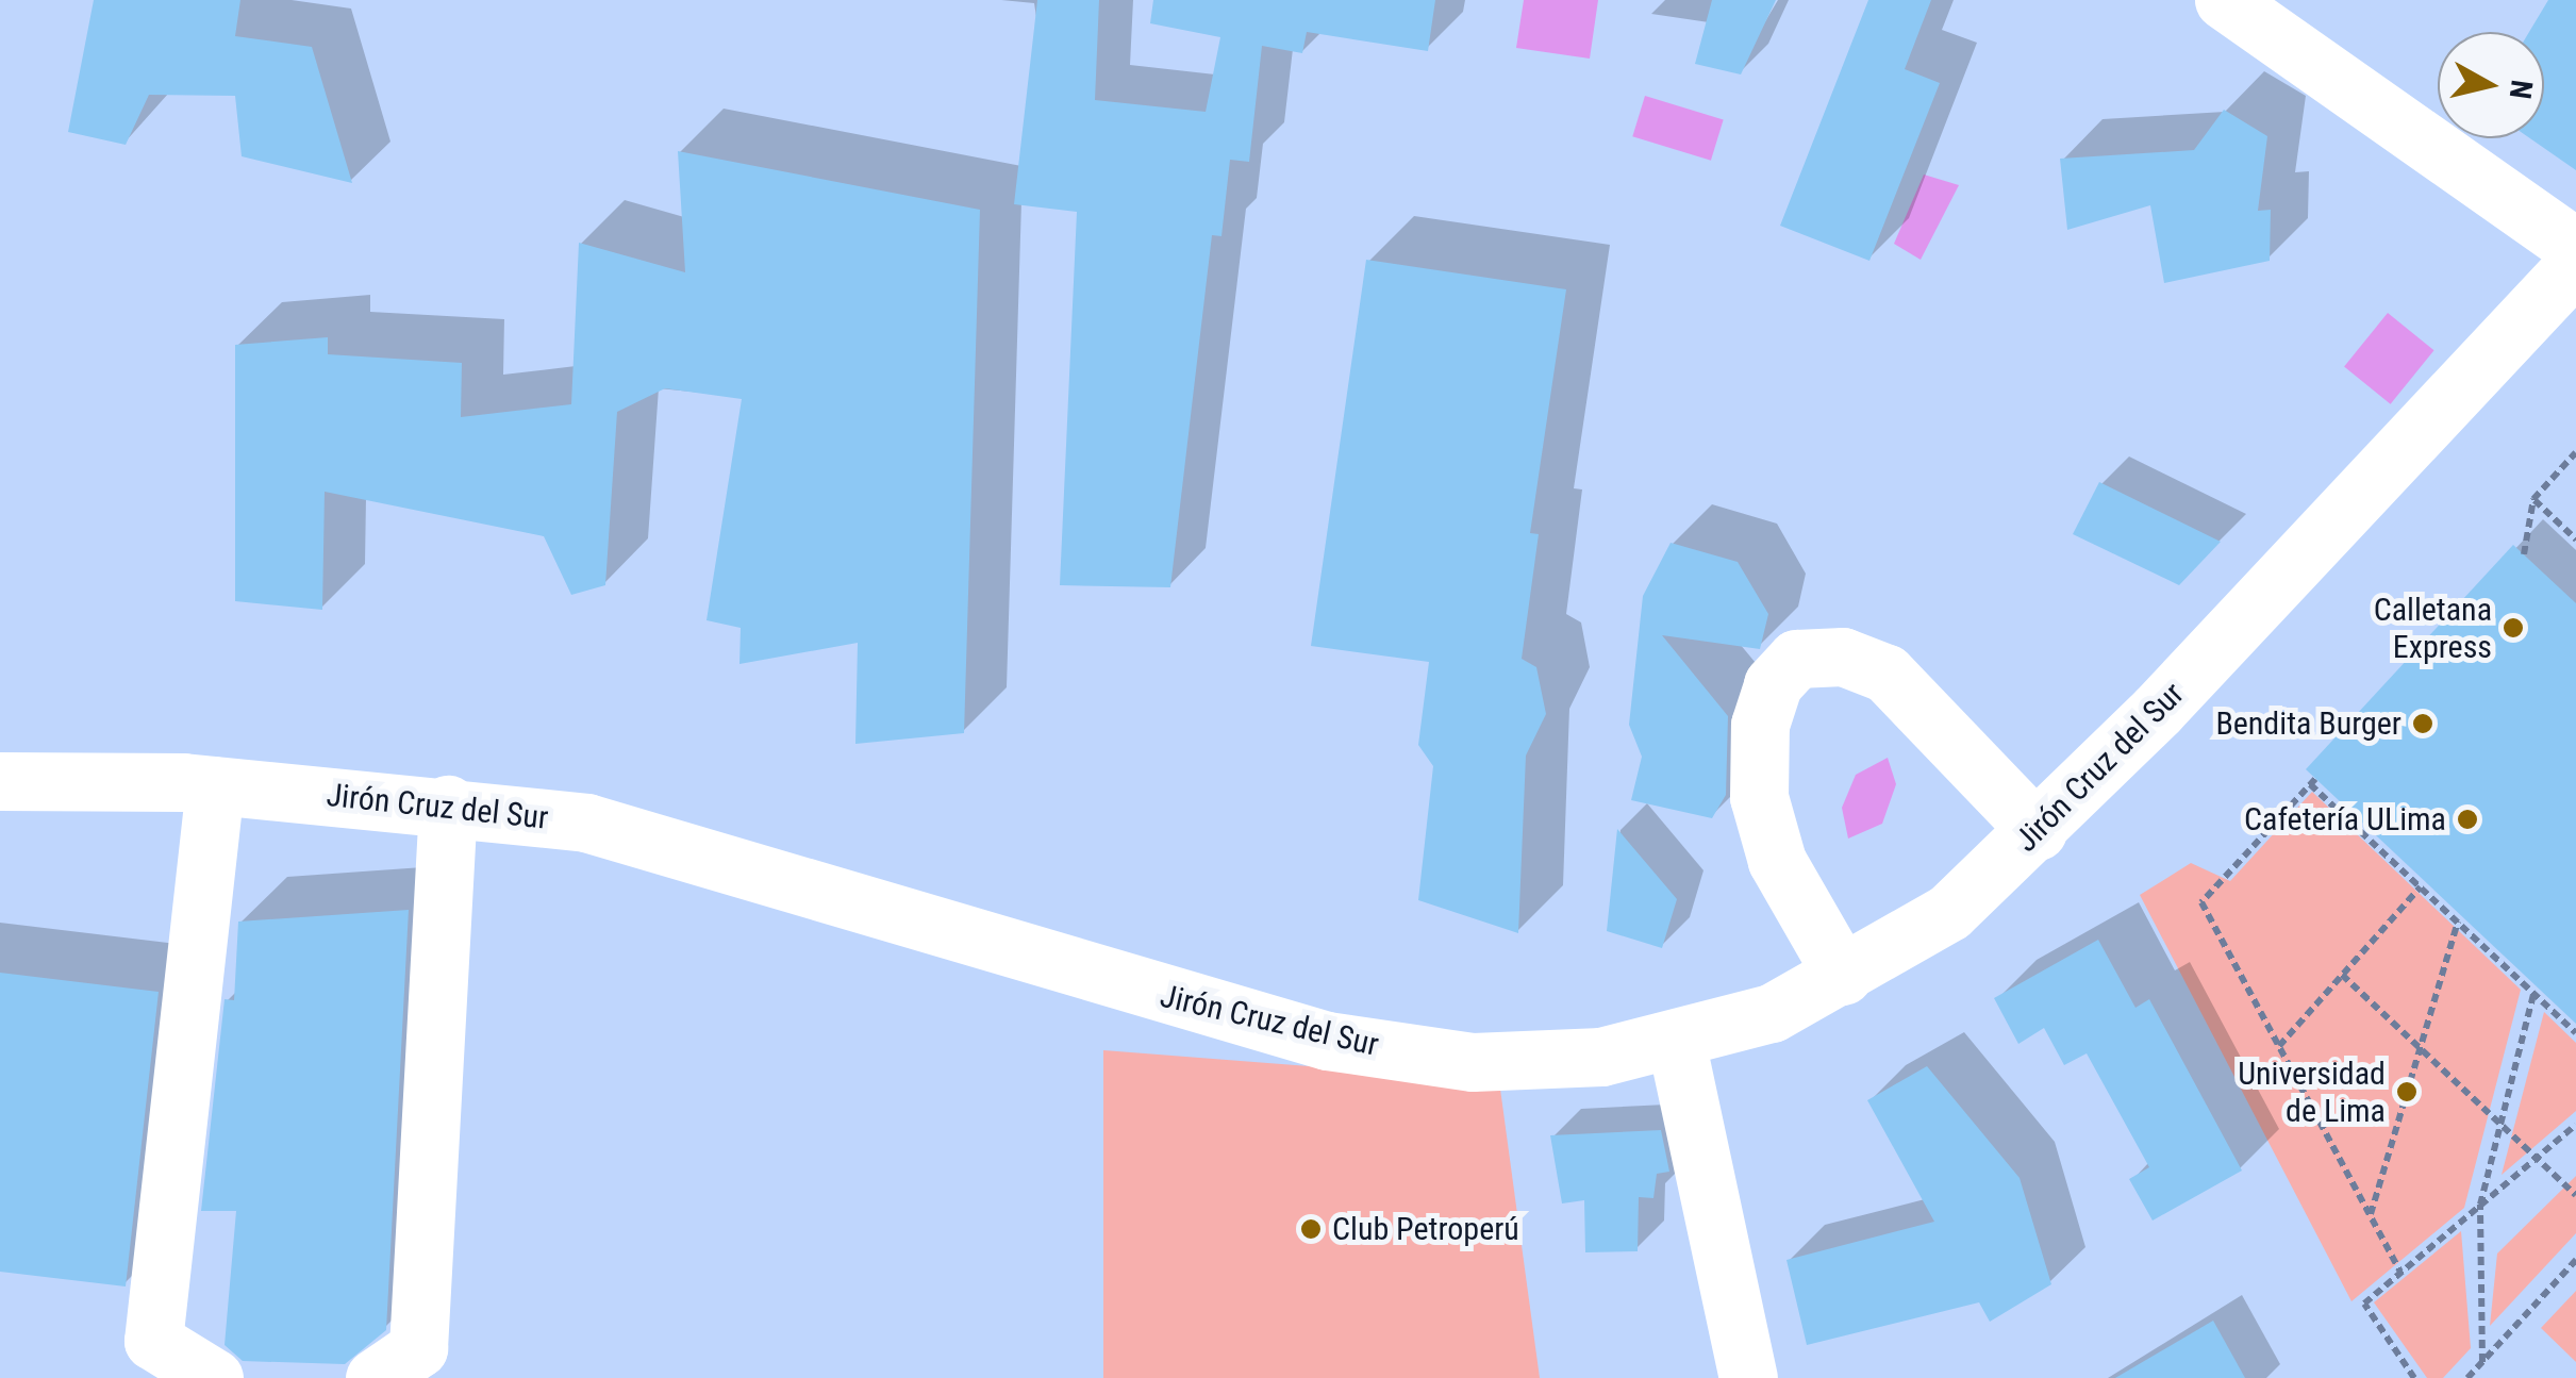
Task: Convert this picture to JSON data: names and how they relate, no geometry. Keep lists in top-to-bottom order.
{
  "streets": {
    "street": ["Jirón Cruz del Sur"]
  },
  "places": [
    "Calletana Express",
    "Bendita Burger",
    "Cafetería ULima",
    "Universidad de Lima",
    "Club Petroperú"
  ],
  "north": "right"
}
